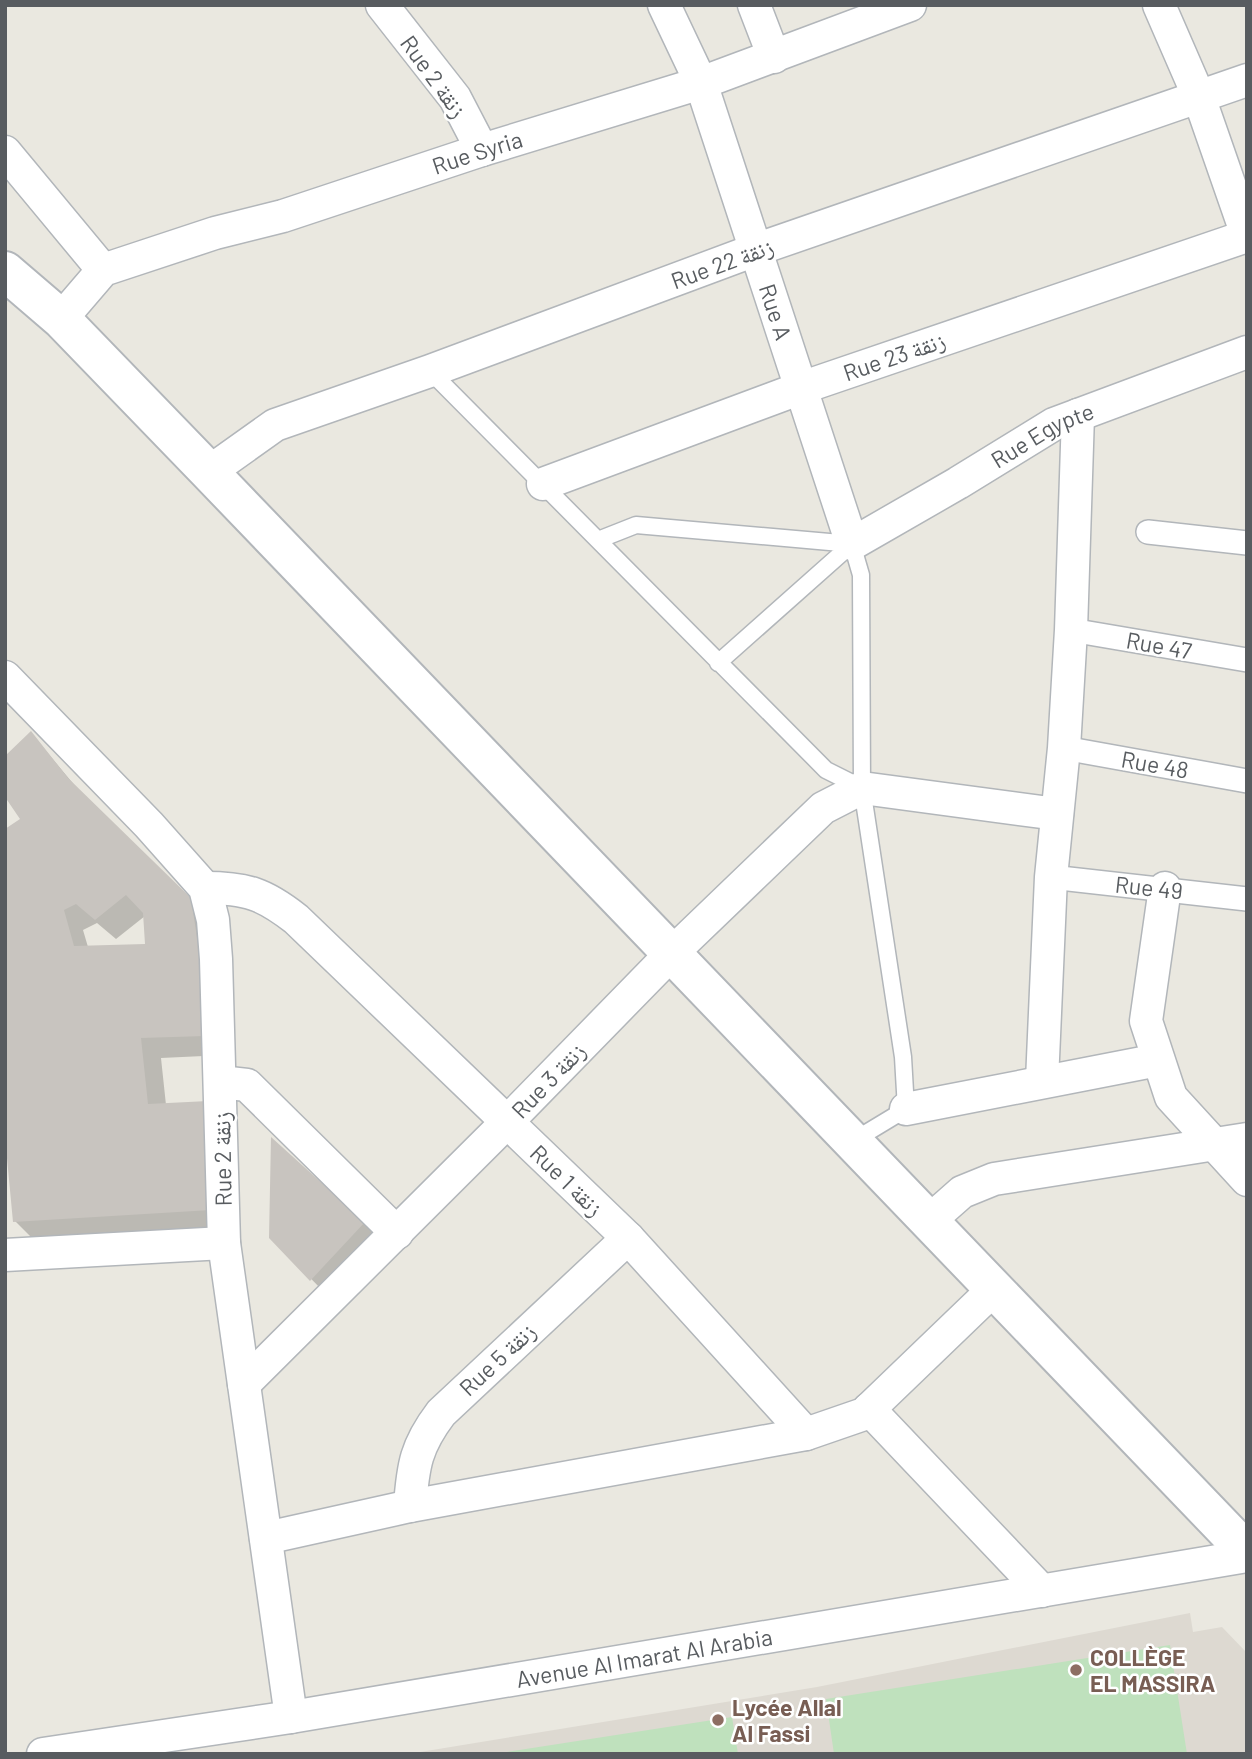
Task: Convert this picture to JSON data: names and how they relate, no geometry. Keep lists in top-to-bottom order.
{
  "streets": {
    "street": [
      "Rue 2 زنقة",
      "Rue Syria",
      "Rue 22 زنقة",
      "Rue A",
      "Rue 23 زنقة",
      "Rue Egypte",
      "Rue 47",
      "Rue 48",
      "Rue 49",
      "Rue 3 زنقة",
      "Rue 1 زنقة",
      "Rue 5 زنقة",
      "Avenue Al Imarat Al Arabia"
    ]
  },
  "crossings": [
    ["Rue 2 زنقة", "Rue Syria"],
    ["Rue 2 زنقة", "Rue 3 زنقة"],
    ["Rue 2 زنقة", "Rue 1 زنقة"],
    ["Rue 2 زنقة", "Avenue Al Imarat Al Arabia"],
    ["Rue Syria", "Rue A"],
    ["Rue 22 زنقة", "Rue A"],
    ["Rue A", "Rue 23 زنقة"],
    ["Rue A", "Rue Egypte"],
    ["Rue 3 زنقة", "Rue 1 زنقة"],
    ["Rue 1 زنقة", "Rue 5 زنقة"]
  ],
  "places": ["COLLÈGE EL MASSIRA", "Lycée Allal Al Fassi"]
}
